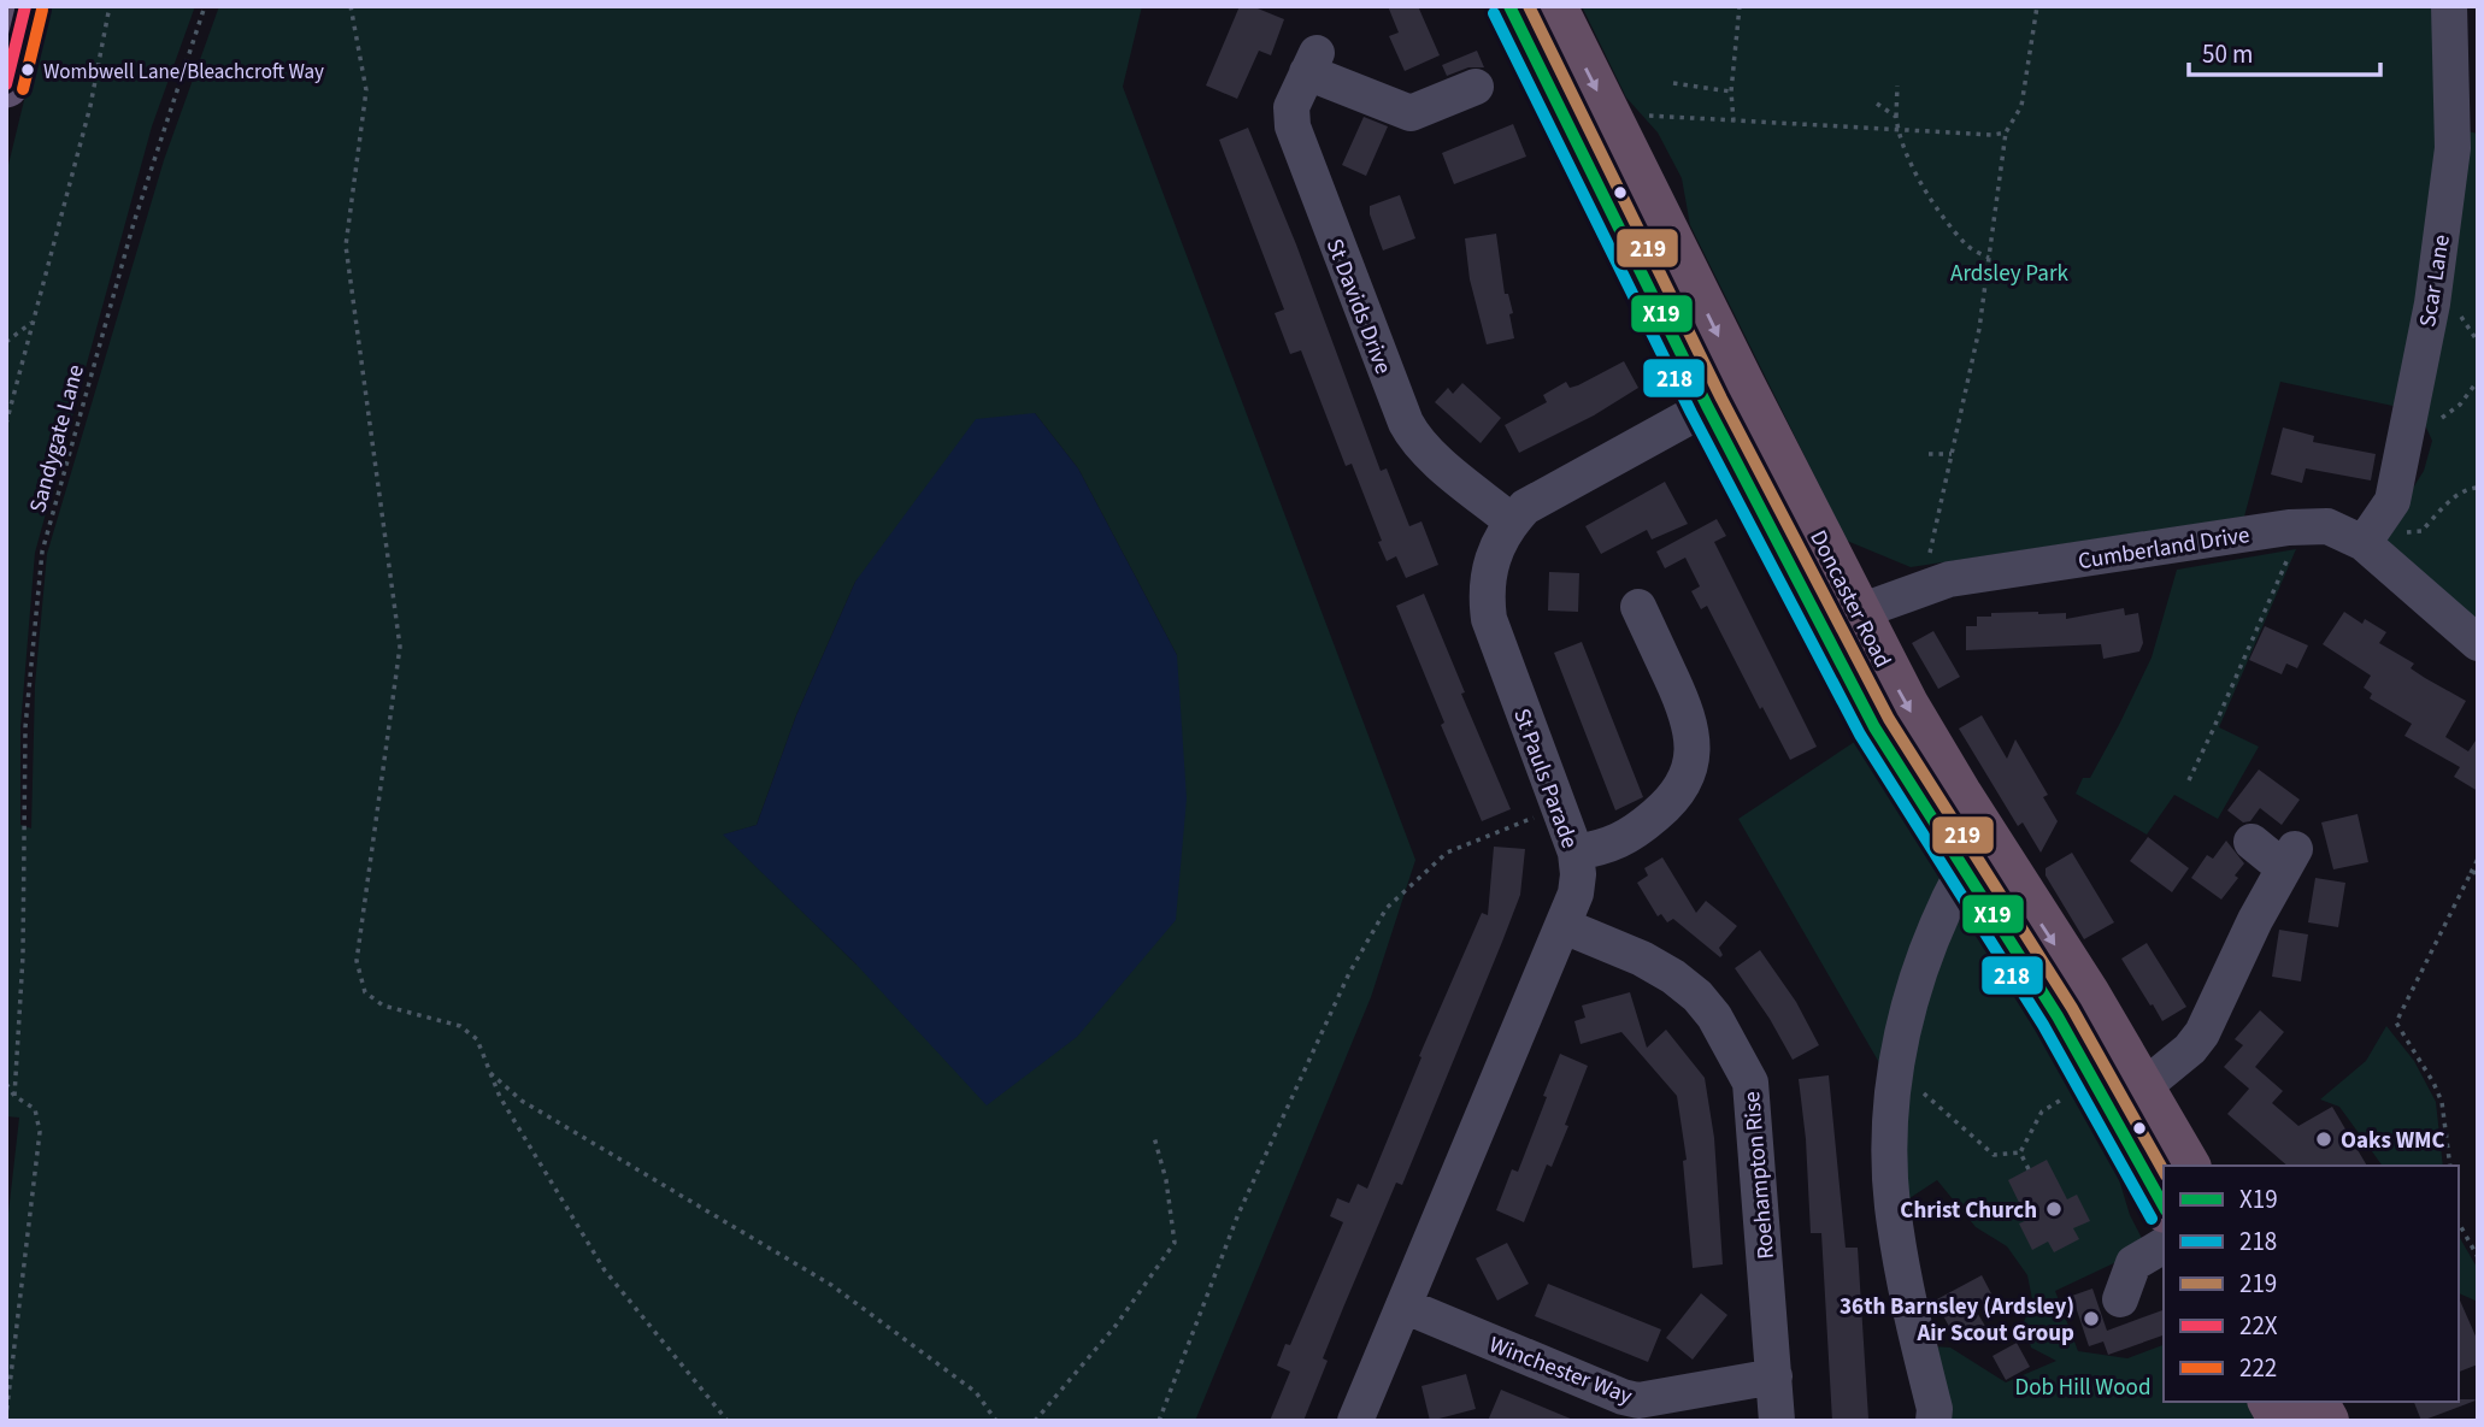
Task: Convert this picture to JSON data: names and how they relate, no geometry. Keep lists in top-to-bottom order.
{
  "streets": {
    "highway": ["Doncaster Road"],
    "street": [
      "Scar Lane",
      "St Davids Drive",
      "Cumberland Drive",
      "St Pauls Parade",
      "Roehampton Rise",
      "Winchester Way"
    ],
    "path": ["Sandygate Lane"]
  },
  "crossings": [
    ["Scar Lane", "Cumberland Drive"],
    ["St Davids Drive", "St Pauls Parade"],
    ["Cumberland Drive", "Doncaster Road"],
    ["Doncaster Road", "St Pauls Parade"],
    ["St Pauls Parade", "Roehampton Rise"],
    ["St Pauls Parade", "Winchester Way"],
    ["Roehampton Rise", "Winchester Way"]
  ],
  "parks": ["Ardsley Park", "Dob Hill Wood"],
  "places": [
    "Wombwell Lane/Bleachcroft Way",
    "Oaks WMC",
    "Christ Church",
    "36th Barnsley (Ardsley) Air Scout Group"
  ],
  "lines": [
    "transit line X19",
    "transit line 219",
    "transit line 22X",
    "transit line 222",
    "transit line 218"
  ],
  "legend": [
    "X19",
    "218",
    "219",
    "22X",
    "222"
  ],
  "scale_bar": "50 m"
}
